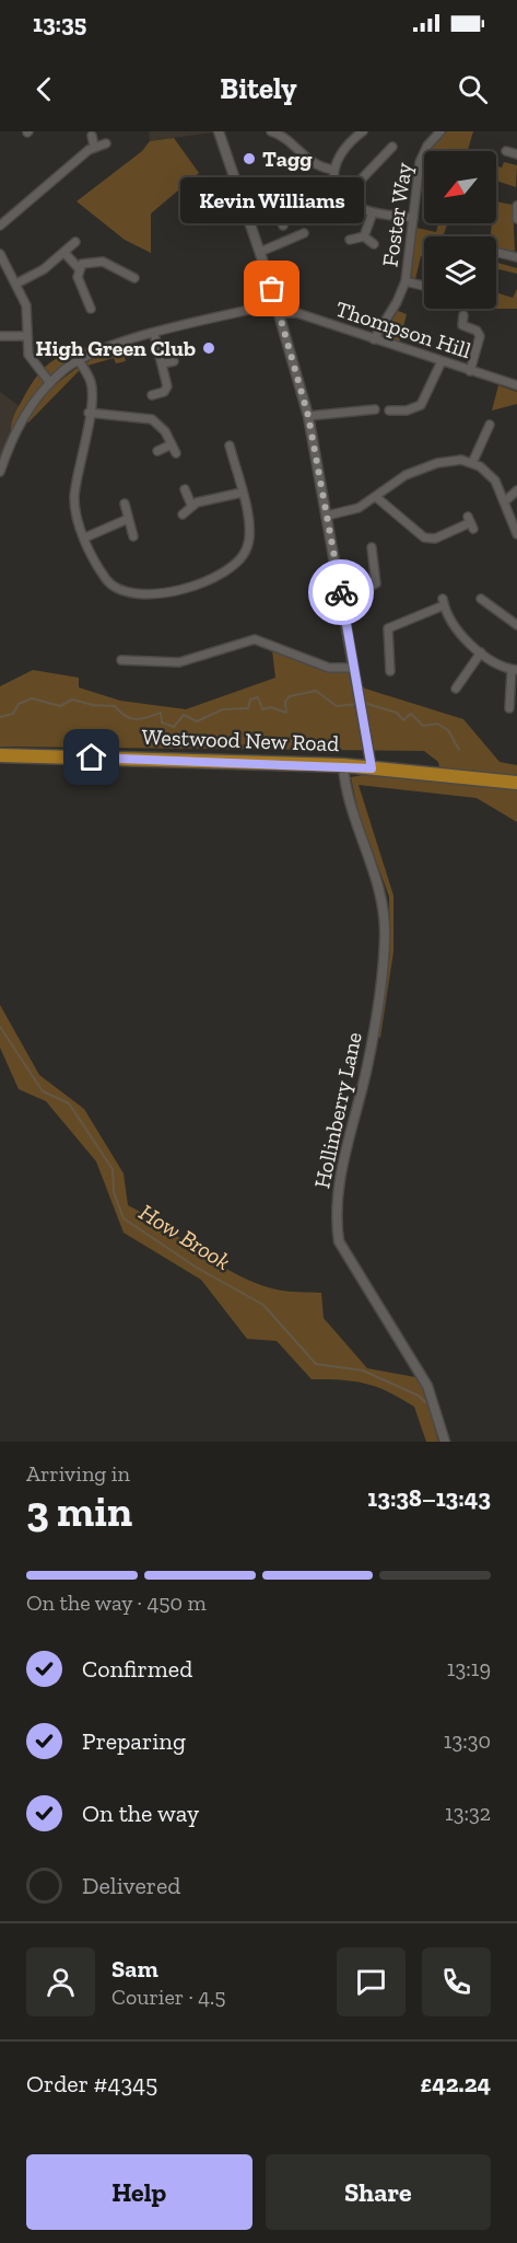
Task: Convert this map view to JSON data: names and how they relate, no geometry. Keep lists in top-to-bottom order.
{
  "streets": {
    "highway": ["Westwood New Road"],
    "street": ["Foster Way", "Thompson Hill", "Hollinberry Lane"]
  },
  "crossings": [
    ["Foster Way", "Thompson Hill"],
    ["Westwood New Road", "Hollinberry Lane"]
  ],
  "water": ["How Brook"],
  "places": ["Tagg", "Kevin Williams", "High Green Club"],
  "north": "bottom left",
  "page": {
    "status": "13:35",
    "header": "Bitely",
    "bubble": "Kevin Williams",
    "heading": ["3 min", "Arriving in", "13:38–13:43"],
    "panel": [
      "Sam",
      "Courier · 4.5",
      "Order #4345",
      "£42.24"
    ],
    "bar": "On the way · 450 m",
    "list": [
      ["Confirmed", "13:19"],
      ["Preparing", "13:30"],
      ["On the way", "13:32"],
      "Delivered"
    ],
    "buttons": ["Help", "Share"]
  }
}
